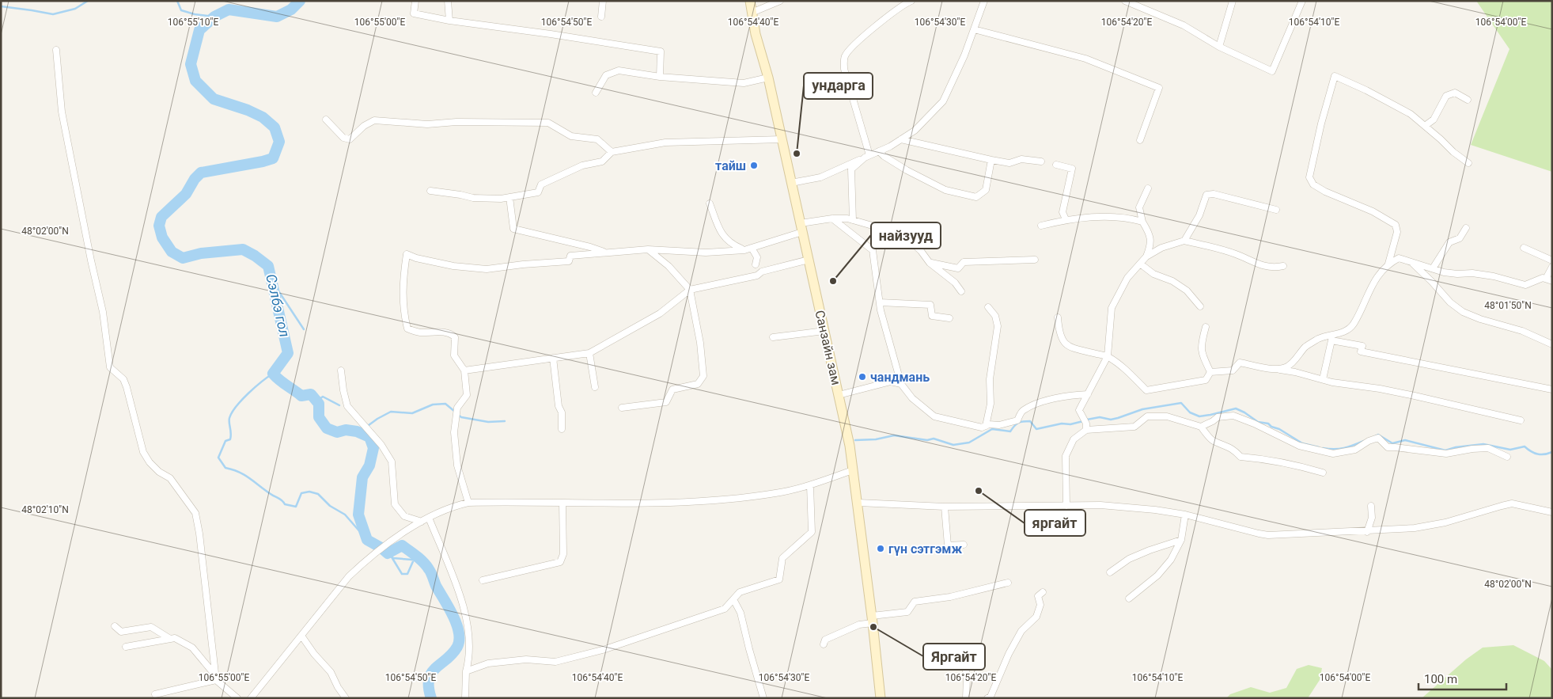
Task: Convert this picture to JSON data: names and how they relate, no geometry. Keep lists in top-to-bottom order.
{
  "streets": {
    "main road": ["Санзайн зам"]
  },
  "water": ["Сэлбэ гол"],
  "places": [
    "ундарга",
    "тайш",
    "найзууд",
    "чандмань",
    "яргайт",
    "гүн сэтгэмж",
    "Яргайт"
  ],
  "scale_bar": "100 m",
  "coordinates": [
    "106°54'10\"E",
    "106°55'10\"E",
    "106°55'00\"E",
    "106°54'50\"E",
    "106°54'40\"E",
    "106°54'30\"E",
    "106°54'20\"E",
    "106°54'00\"E",
    "48°02'00\"N",
    "48°01'50\"N",
    "48°02'10\"N"
  ]
}
